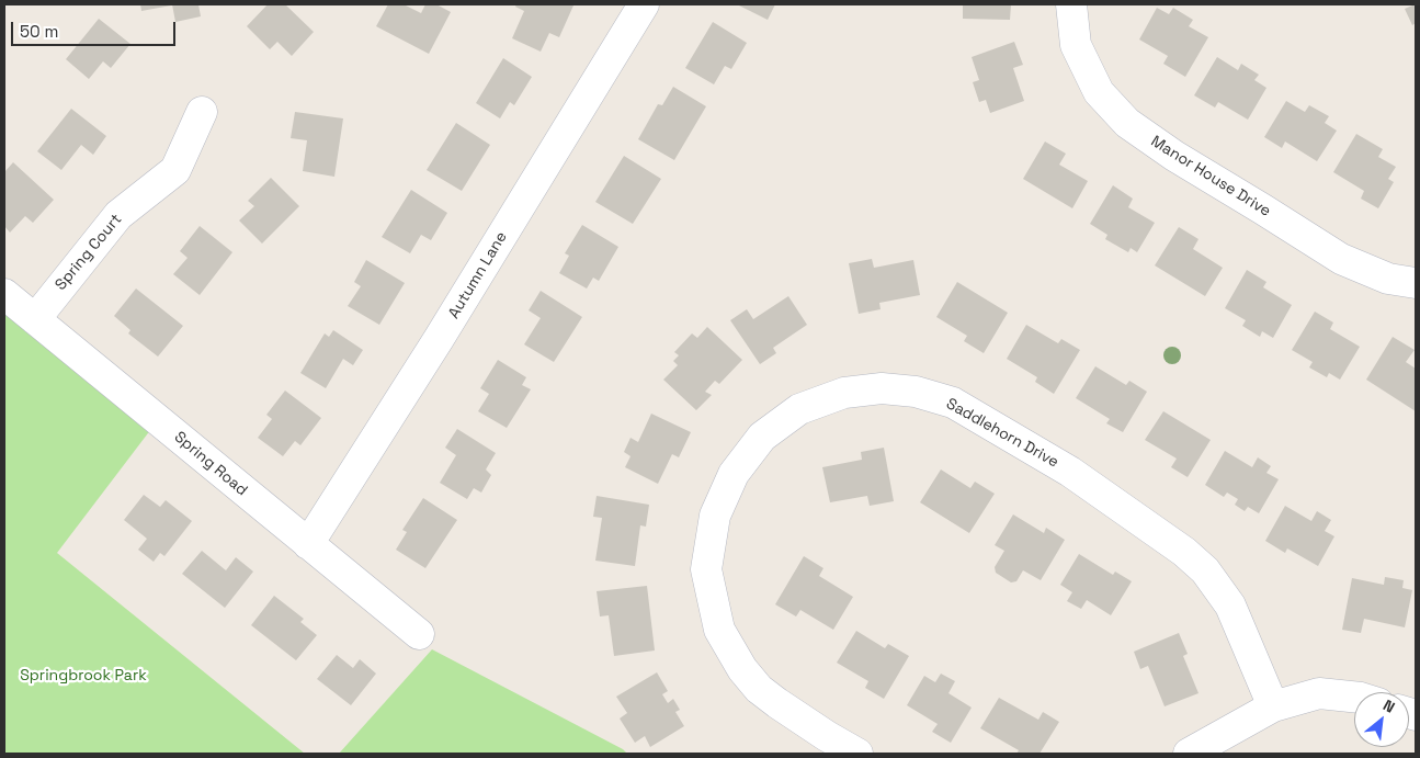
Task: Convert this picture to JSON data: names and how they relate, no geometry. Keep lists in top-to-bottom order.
{
  "streets": {
    "street": [
      "Manor House Drive",
      "Spring Court",
      "Autumn Lane",
      "Saddlehorn Drive",
      "Spring Road"
    ]
  },
  "crossings": [
    ["Spring Court", "Spring Road"],
    ["Autumn Lane", "Spring Road"]
  ],
  "parks": ["Springbrook Park"],
  "scale_bar": "50 m",
  "north": "top right"
}
